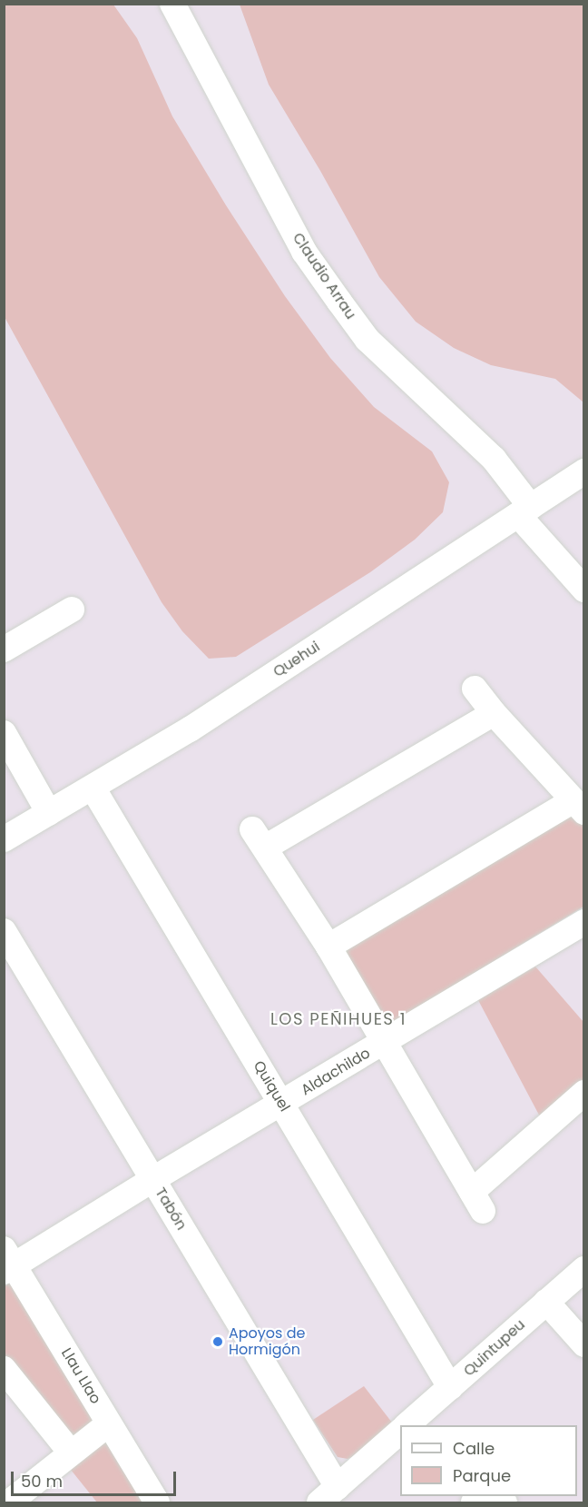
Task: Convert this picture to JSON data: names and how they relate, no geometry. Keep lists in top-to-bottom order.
{
  "streets": {
    "street": [
      "Claudio Arrau",
      "Quehui",
      "Aldachildo",
      "Quiquel",
      "Tabón",
      "Quintupeu",
      "Llau Llao"
    ]
  },
  "crossings": [
    ["Claudio Arrau", "Quehui"],
    ["Quehui", "Quiquel"],
    ["Aldachildo", "Quiquel"],
    ["Aldachildo", "Tabón"],
    ["Aldachildo", "Llau Llao"],
    ["Quiquel", "Quintupeu"]
  ],
  "districts": ["LOS PEÑIHUES 1"],
  "places": ["Apoyos de Hormigón"],
  "legend": ["Calle", "Parque"],
  "scale_bar": "50 m"
}
